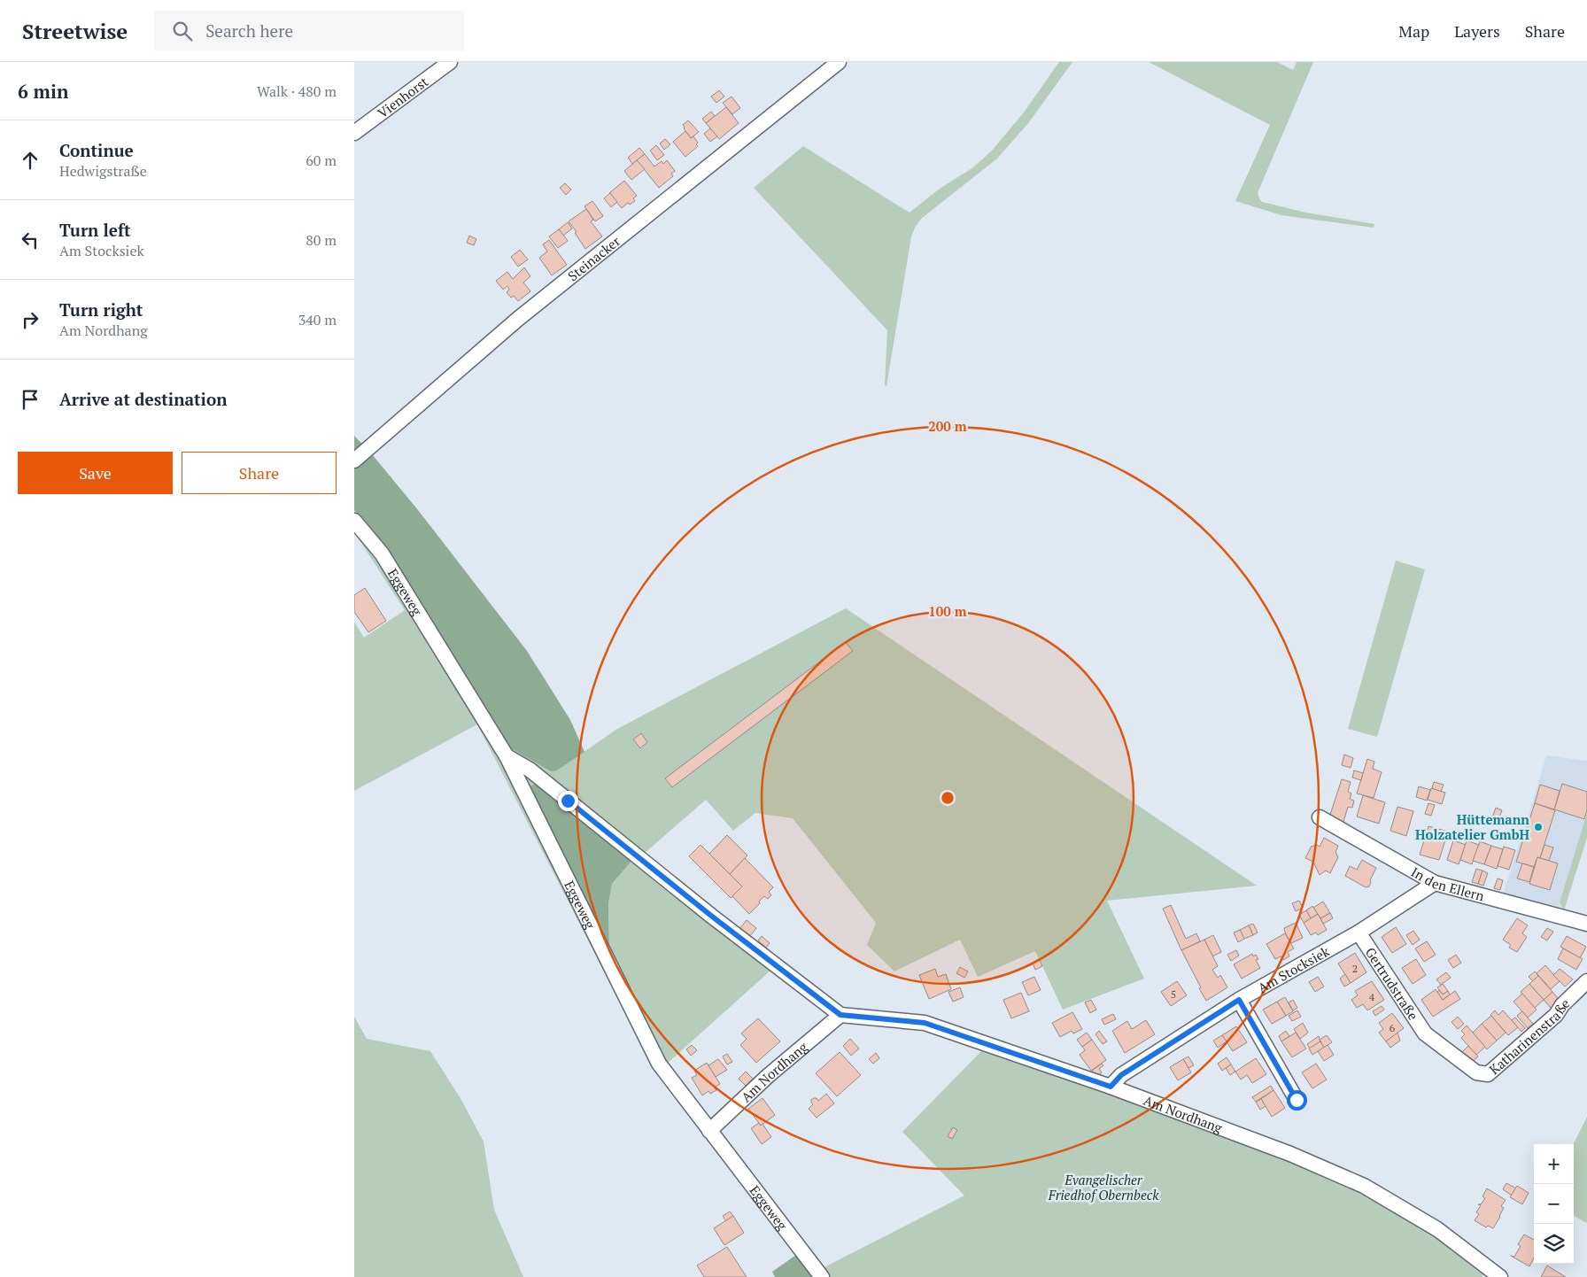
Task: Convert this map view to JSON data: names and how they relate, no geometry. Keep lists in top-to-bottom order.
{
  "streets": {
    "street": [
      "Vienhorst",
      "Steinacker",
      "Eggeweg",
      "In den Ellern",
      "Am Stocksiek",
      "Gertrudstraße",
      "Katharinenstraße",
      "Am Nordhang"
    ]
  },
  "crossings": [
    ["Eggeweg", "Am Nordhang"],
    ["In den Ellern", "Am Stocksiek"],
    ["Am Stocksiek", "Gertrudstraße"],
    ["Am Stocksiek", "Am Nordhang"],
    ["Gertrudstraße", "Katharinenstraße"]
  ],
  "parks": ["Evangelischer Friedhof Obernbeck"],
  "places": ["Hüttemann Holzatelier GmbH"],
  "house_numbers": [
    "2",
    "5",
    "4",
    "6"
  ],
  "page": {
    "header": "Streetwise",
    "search": "Search here",
    "nav": ["Map", "Layers", "Share"],
    "heading": ["6 min", "Walk · 480 m"],
    "list": [
      ["Continue", "Hedwigstraße", "60 m"],
      ["Turn left", "Am Stocksiek", "80 m"],
      ["Turn right", "Am Nordhang", "340 m"],
      "Arrive at destination"
    ],
    "buttons": ["Save", "Share"],
    "map_buttons": ["+", "−"]
  },
  "rings": ["200 m", "100 m"]
}
